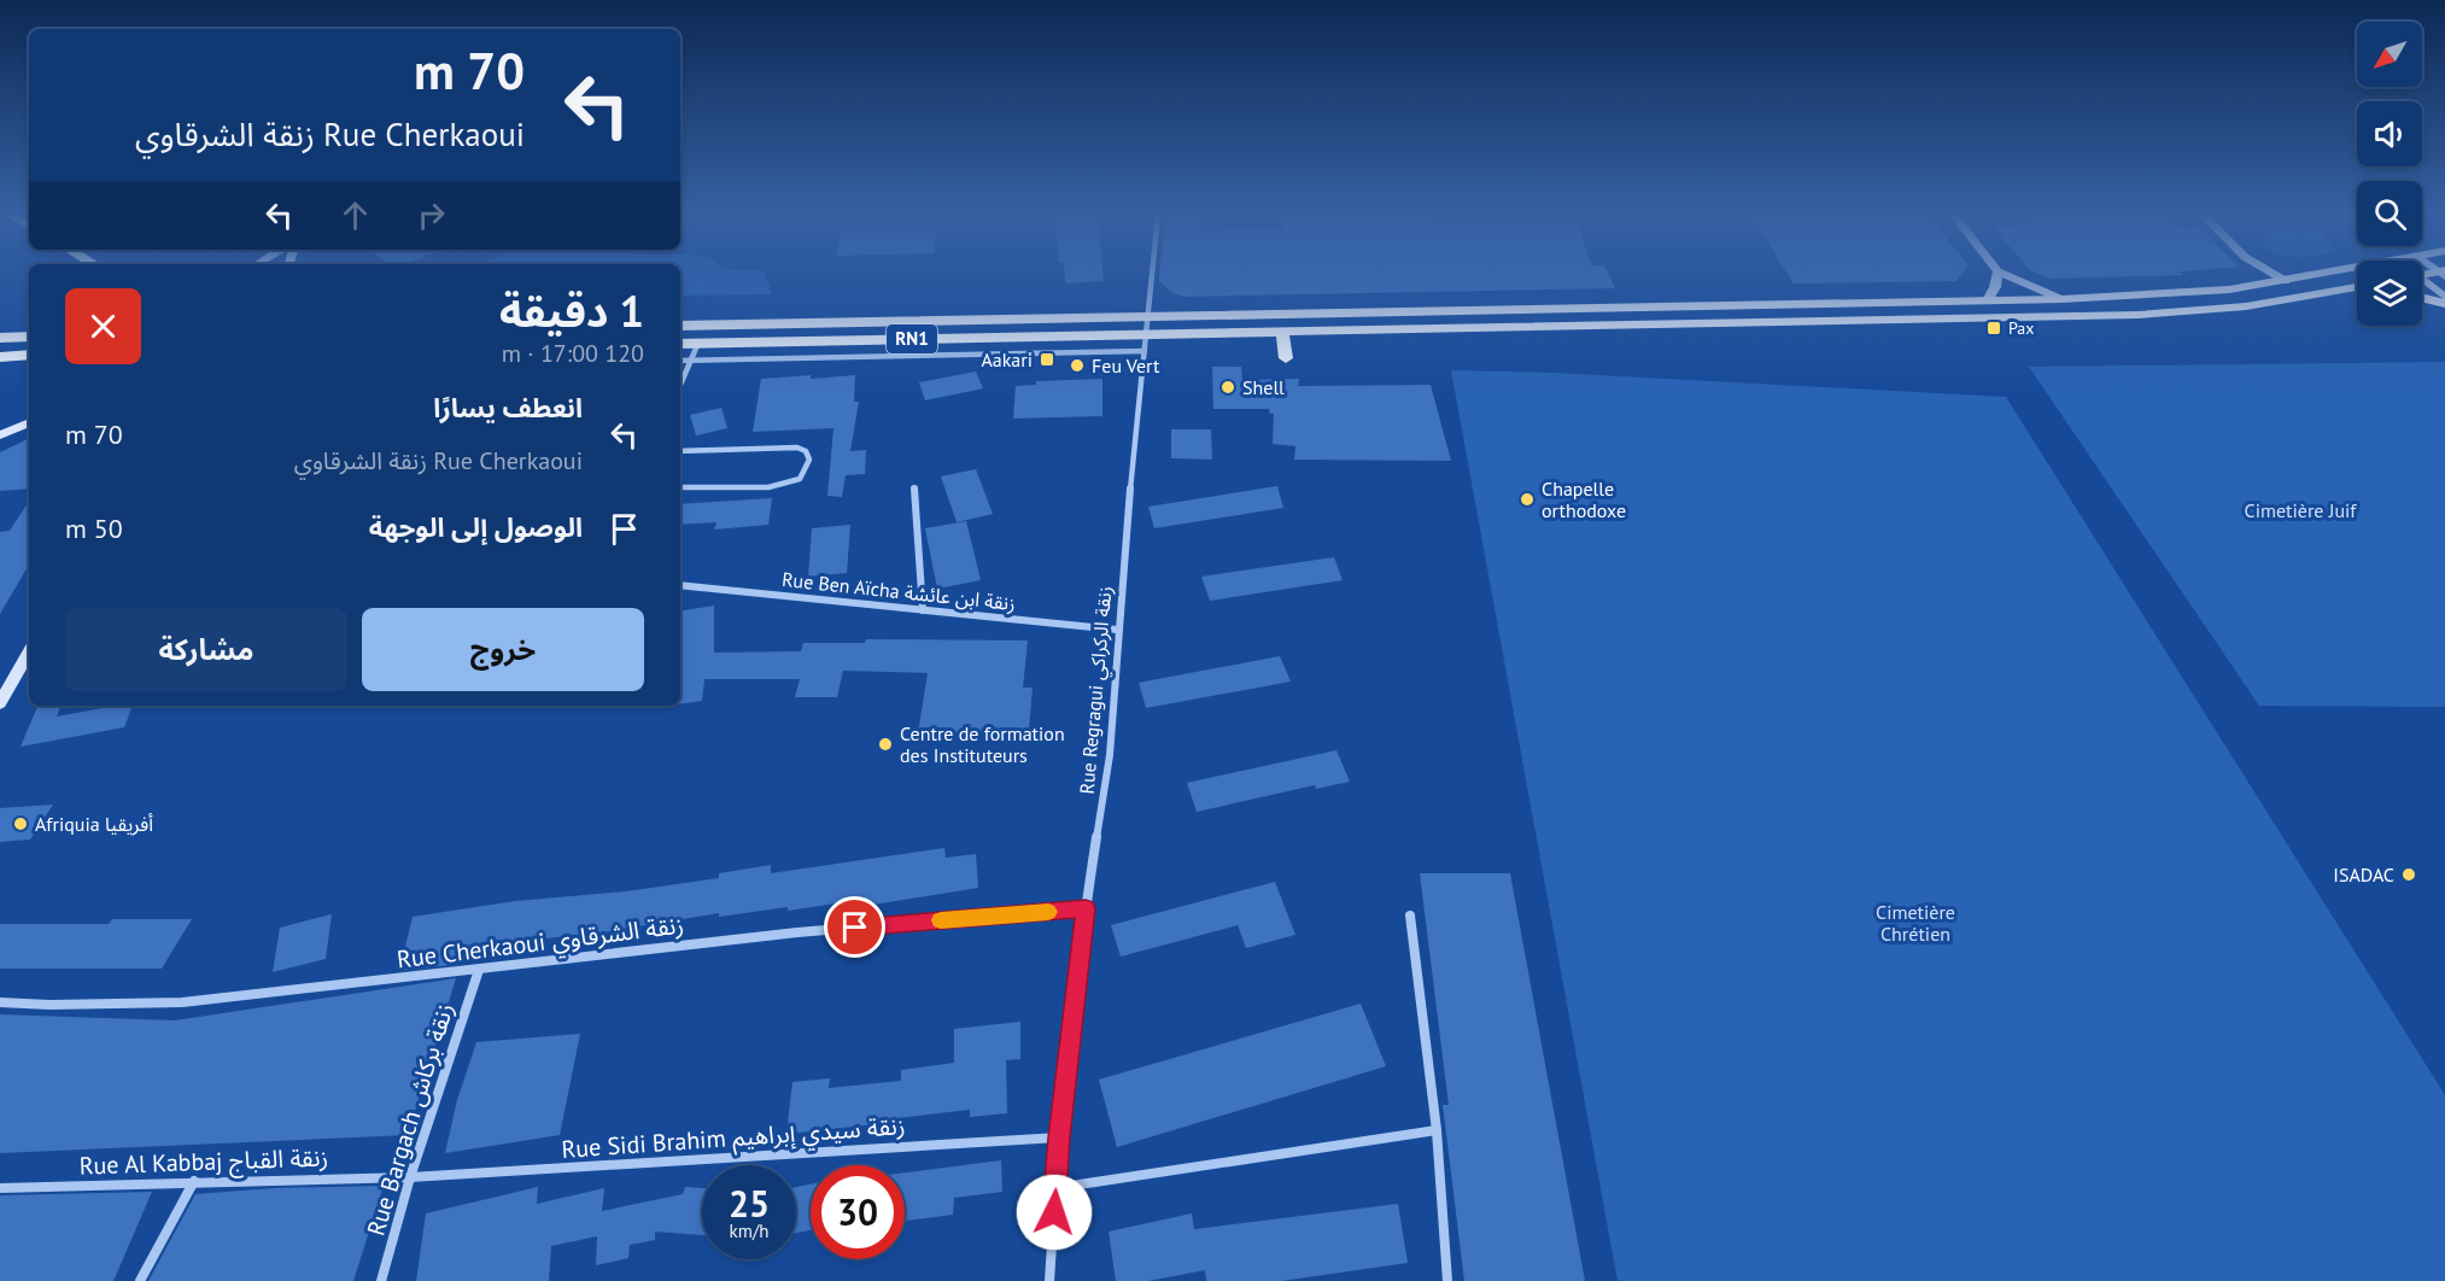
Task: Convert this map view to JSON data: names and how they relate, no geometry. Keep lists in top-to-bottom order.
{
  "streets": {
    "main road": ["RN1"],
    "street": [
      "Rue Ben Aïcha زنقة ابن عائشة",
      "Rue Regragui زنقة الركراكي",
      "Rue Cherkaoui زنقة الشرقاوي",
      "Rue Bargach زنقة بركاش",
      "Rue Sidi Brahim زنقة سيدي إبراهيم",
      "Rue Al Kabbaj زنقة القباج"
    ]
  },
  "crossings": [
    ["RN1", "Rue Regragui زنقة الركراكي"],
    ["Rue Ben Aïcha زنقة ابن عائشة", "Rue Regragui زنقة الركراكي"],
    ["Rue Regragui زنقة الركراكي", "Rue Cherkaoui زنقة الشرقاوي"],
    ["Rue Regragui زنقة الركراكي", "Rue Sidi Brahim زنقة سيدي إبراهيم"],
    ["Rue Cherkaoui زنقة الشرقاوي", "Rue Bargach زنقة بركاش"],
    ["Rue Bargach زنقة بركاش", "Rue Sidi Brahim زنقة سيدي إبراهيم"],
    ["Rue Bargach زنقة بركاش", "Rue Al Kabbaj زنقة القباج"],
    ["Rue Sidi Brahim زنقة سيدي إبراهيم", "Rue Al Kabbaj زنقة القباج"]
  ],
  "parks": ["Cimetière Juif", "Cimetière Chrétien"],
  "places": {
    "transit": ["Pax", "Aakari"],
    "other": [
      "Feu Vert",
      "Shell",
      "Chapelle orthodoxe",
      "Centre de formation des Instituteurs",
      "Afriquia أفريقيا",
      "ISADAC"
    ]
  },
  "north": "bottom left",
  "page": {
    "turn": ["70 m", "Rue Cherkaoui زنقة الشرقاوي"],
    "heading": ["1 دقيقة", "120 m · 17:00"],
    "list": [
      {
        "name": "انعطف يسارًا",
        "note": "Rue Cherkaoui زنقة الشرقاوي",
        "value": "70 m"
      },
      {
        "name": "الوصول إلى الوجهة",
        "value": "50 m"
      }
    ],
    "buttons": ["خروج", "مشاركة"],
    "speed": "25 km/h",
    "limit": "30"
  }
}
